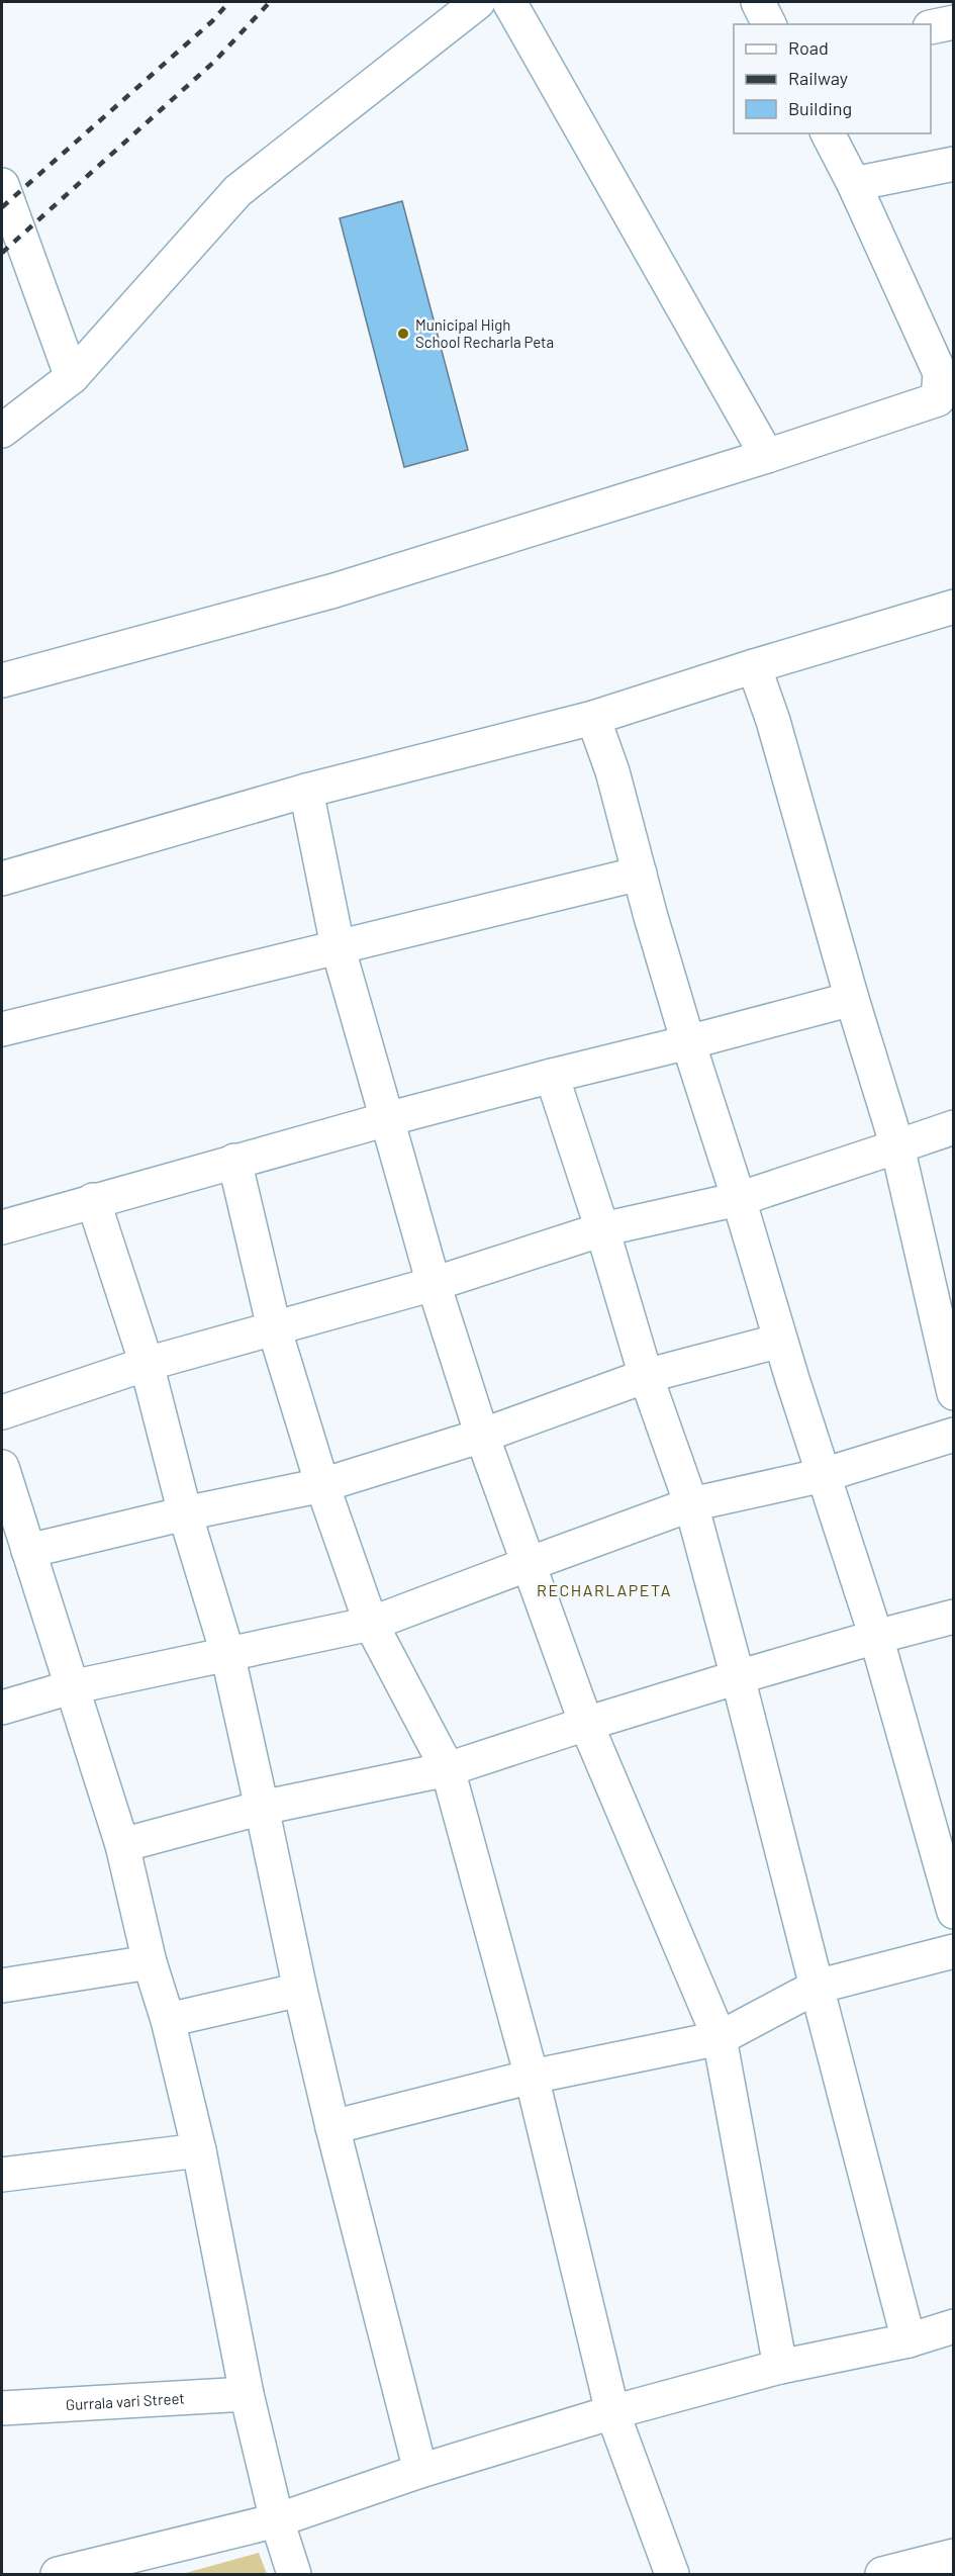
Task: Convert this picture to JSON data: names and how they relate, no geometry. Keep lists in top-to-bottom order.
{
  "streets": {
    "street": ["Gurrala vari Street"]
  },
  "districts": ["RECHARLAPETA"],
  "places": ["Municipal High School Recharla Peta"],
  "legend": ["Road", "Railway", "Building"]
}
